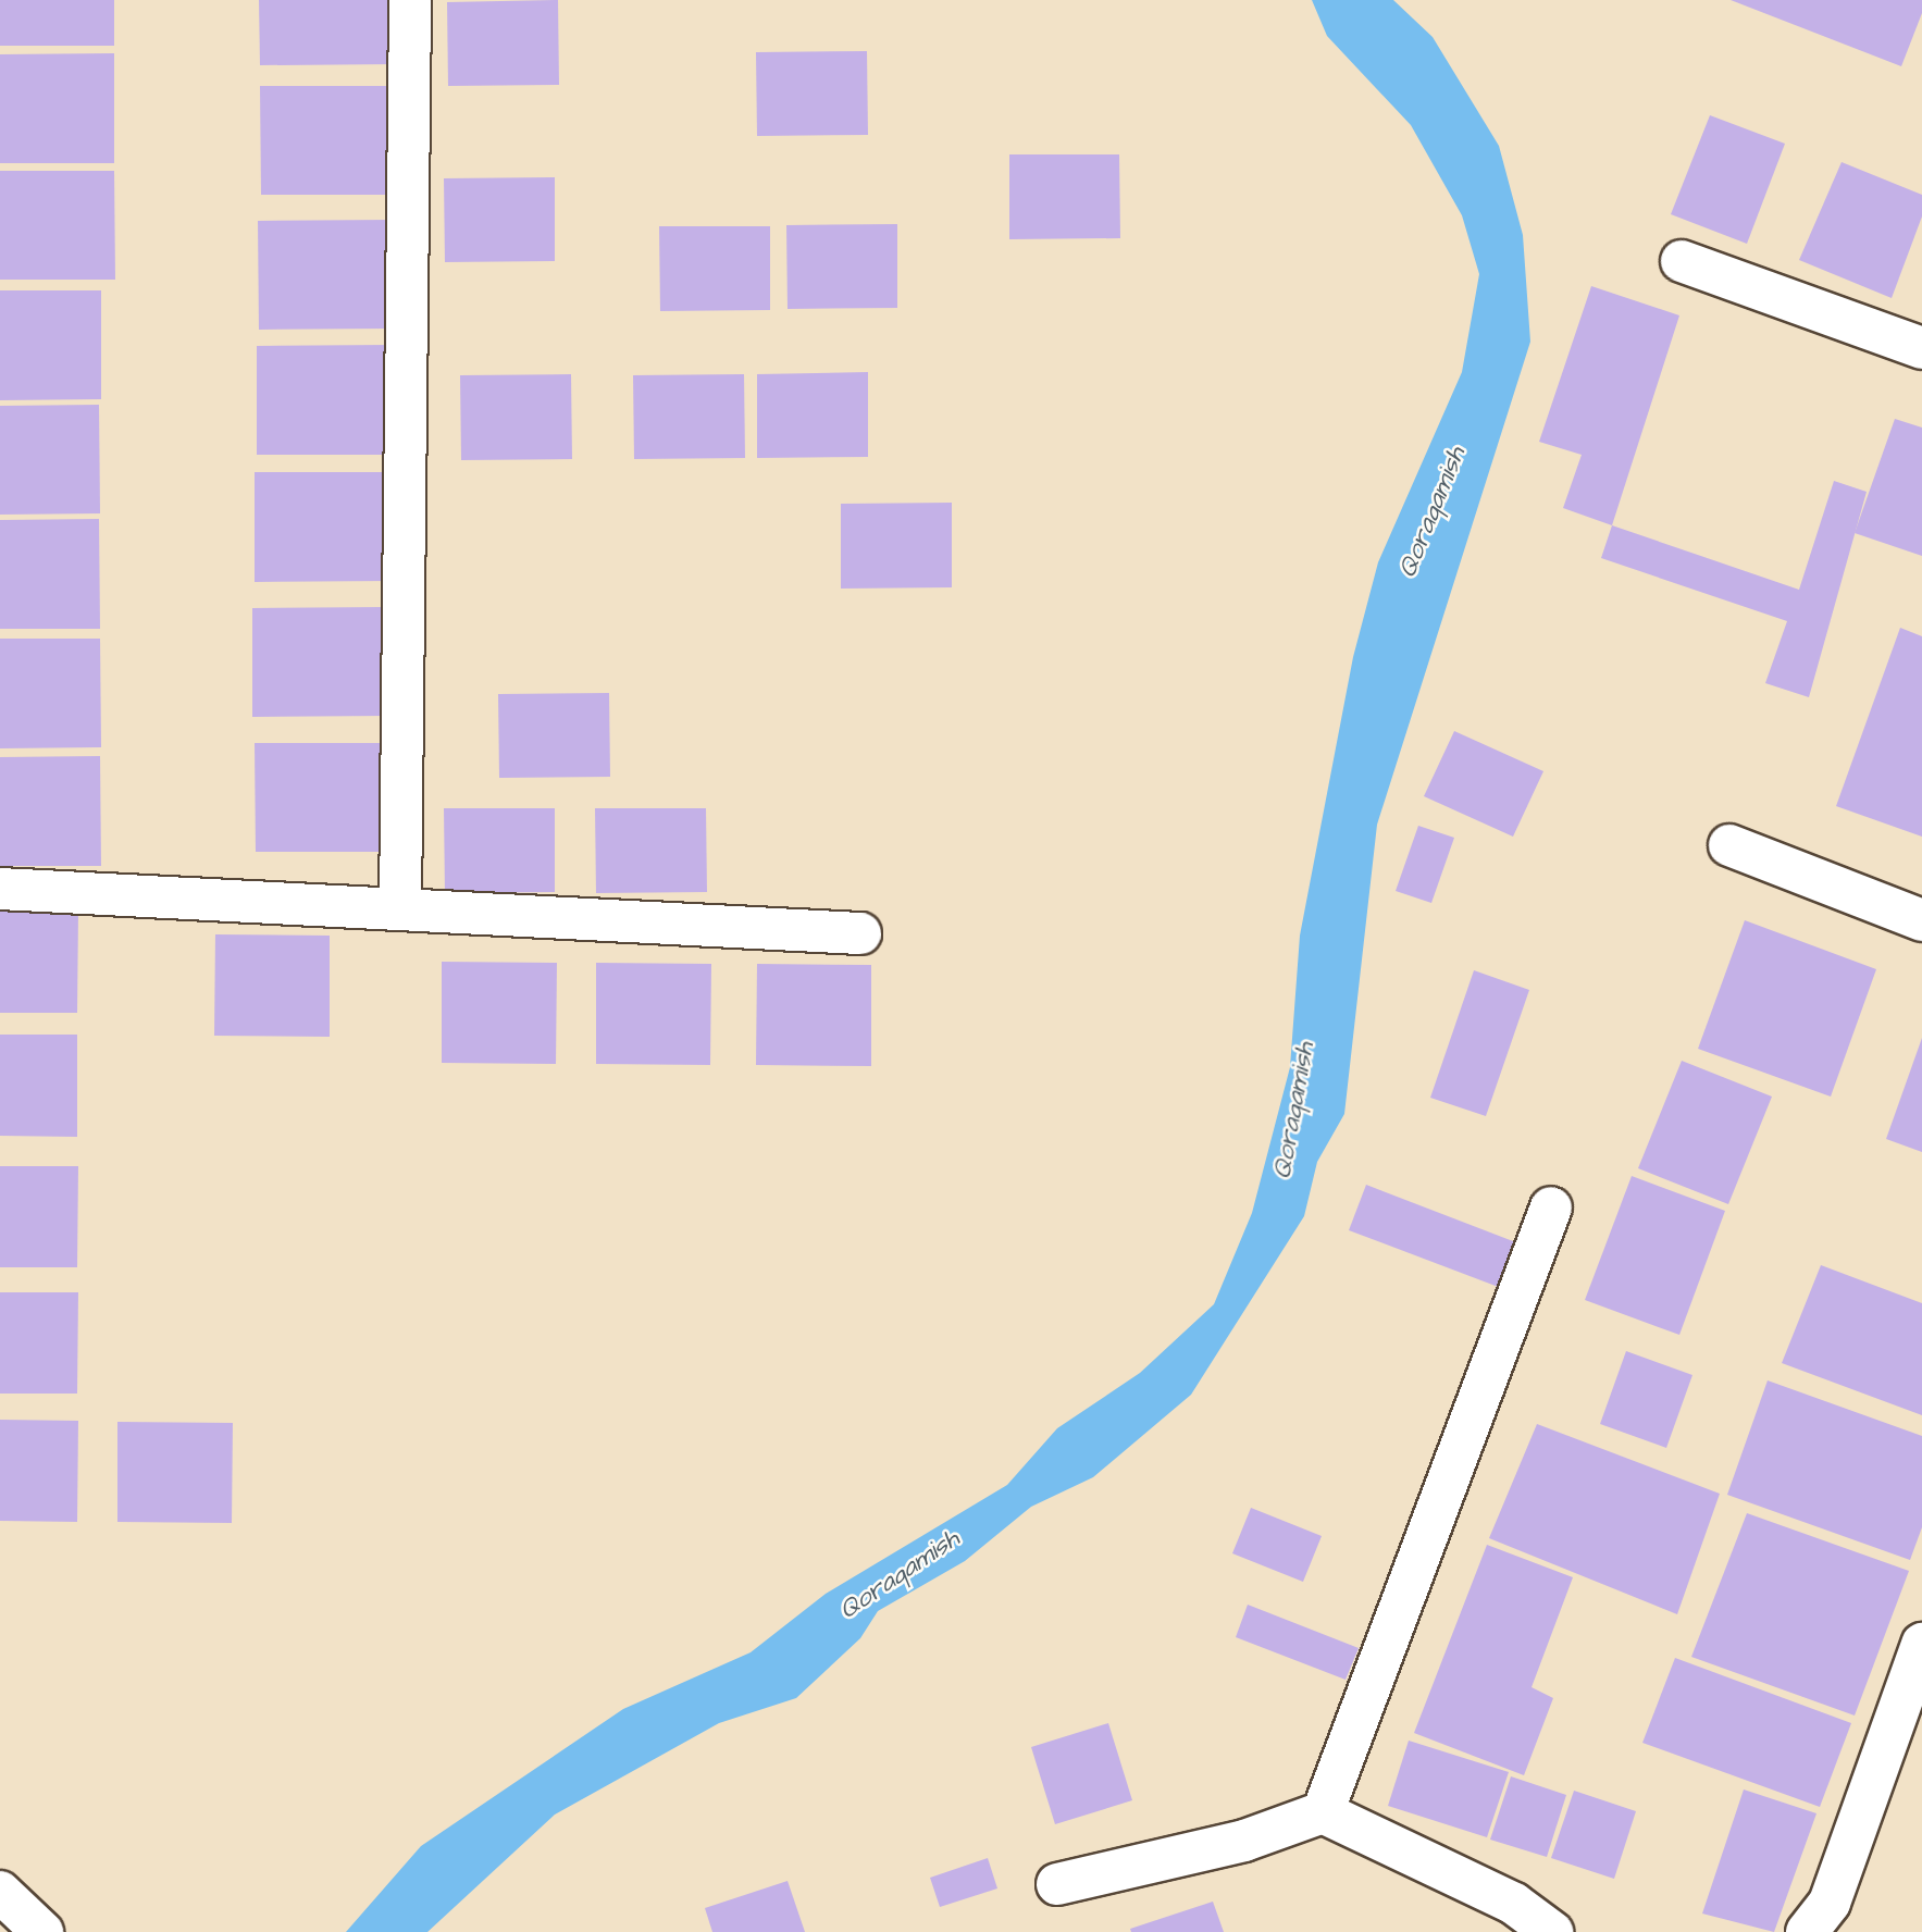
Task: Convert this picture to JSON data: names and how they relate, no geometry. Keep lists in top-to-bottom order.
{
  "water": ["Qoraqamish"]
}
